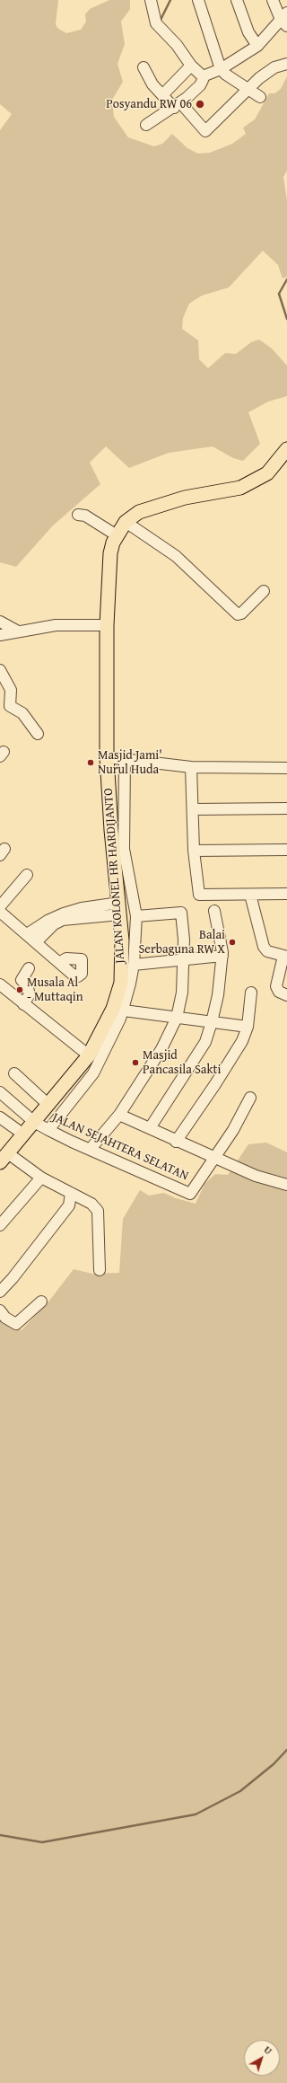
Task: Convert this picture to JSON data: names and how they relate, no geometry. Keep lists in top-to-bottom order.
{
  "streets": {
    "main road": ["JALAN KOLONEL HR HARDIJANTO"],
    "street": ["JALAN SEJAHTERA SELATAN"]
  },
  "crossings": [
    ["JALAN KOLONEL HR HARDIJANTO", "JALAN SEJAHTERA SELATAN"]
  ],
  "places": [
    "Posyandu RW 06",
    "Masjid Jami' Nurul Huda",
    "Balai Serbaguna RW X",
    "Musala Al - Muttaqin",
    "Masjid Pancasila Sakti"
  ],
  "north": "top right"
}
